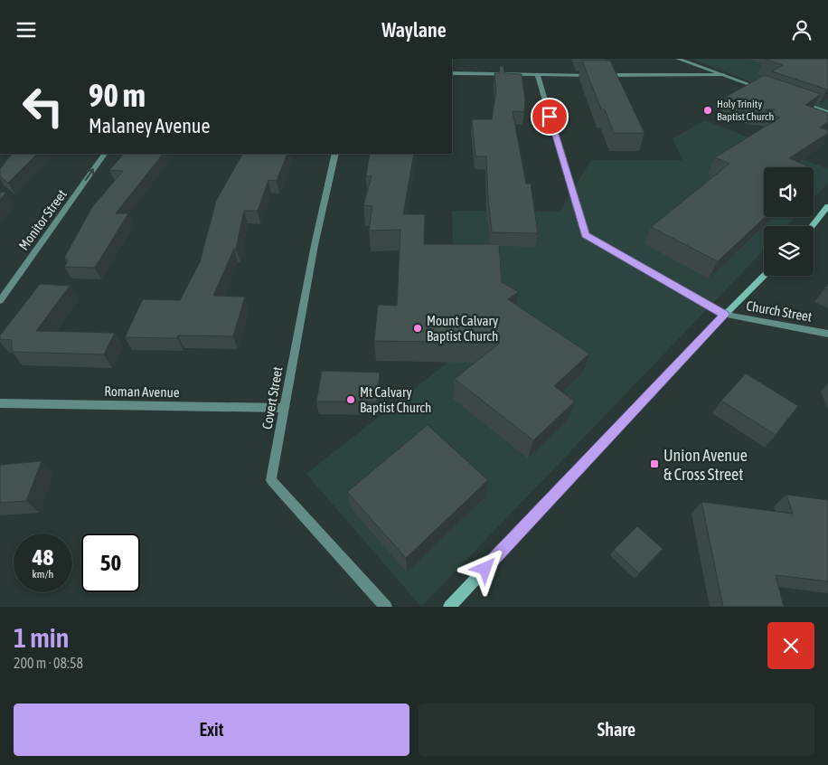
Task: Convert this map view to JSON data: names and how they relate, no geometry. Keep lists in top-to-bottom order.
{
  "streets": {
    "street": [
      "Monitor Street",
      "Church Street",
      "Roman Avenue",
      "Covert Street"
    ]
  },
  "crossings": [
    ["Roman Avenue", "Covert Street"]
  ],
  "one_way": ["Monitor Street"],
  "places": {
    "other": ["Holy Trinity Baptist Church", "Mount Calvary Baptist Church", "Mt Calvary Baptist Church"],
    "transit": ["Union Avenue & Cross Street"]
  },
  "page": {
    "header": "Waylane",
    "turn": ["90 m", "Malaney Avenue"],
    "speed": "48 km/h",
    "limit": "50",
    "heading": ["1 min", "200 m · 08:58"],
    "buttons": ["Exit", "Share"]
  }
}
